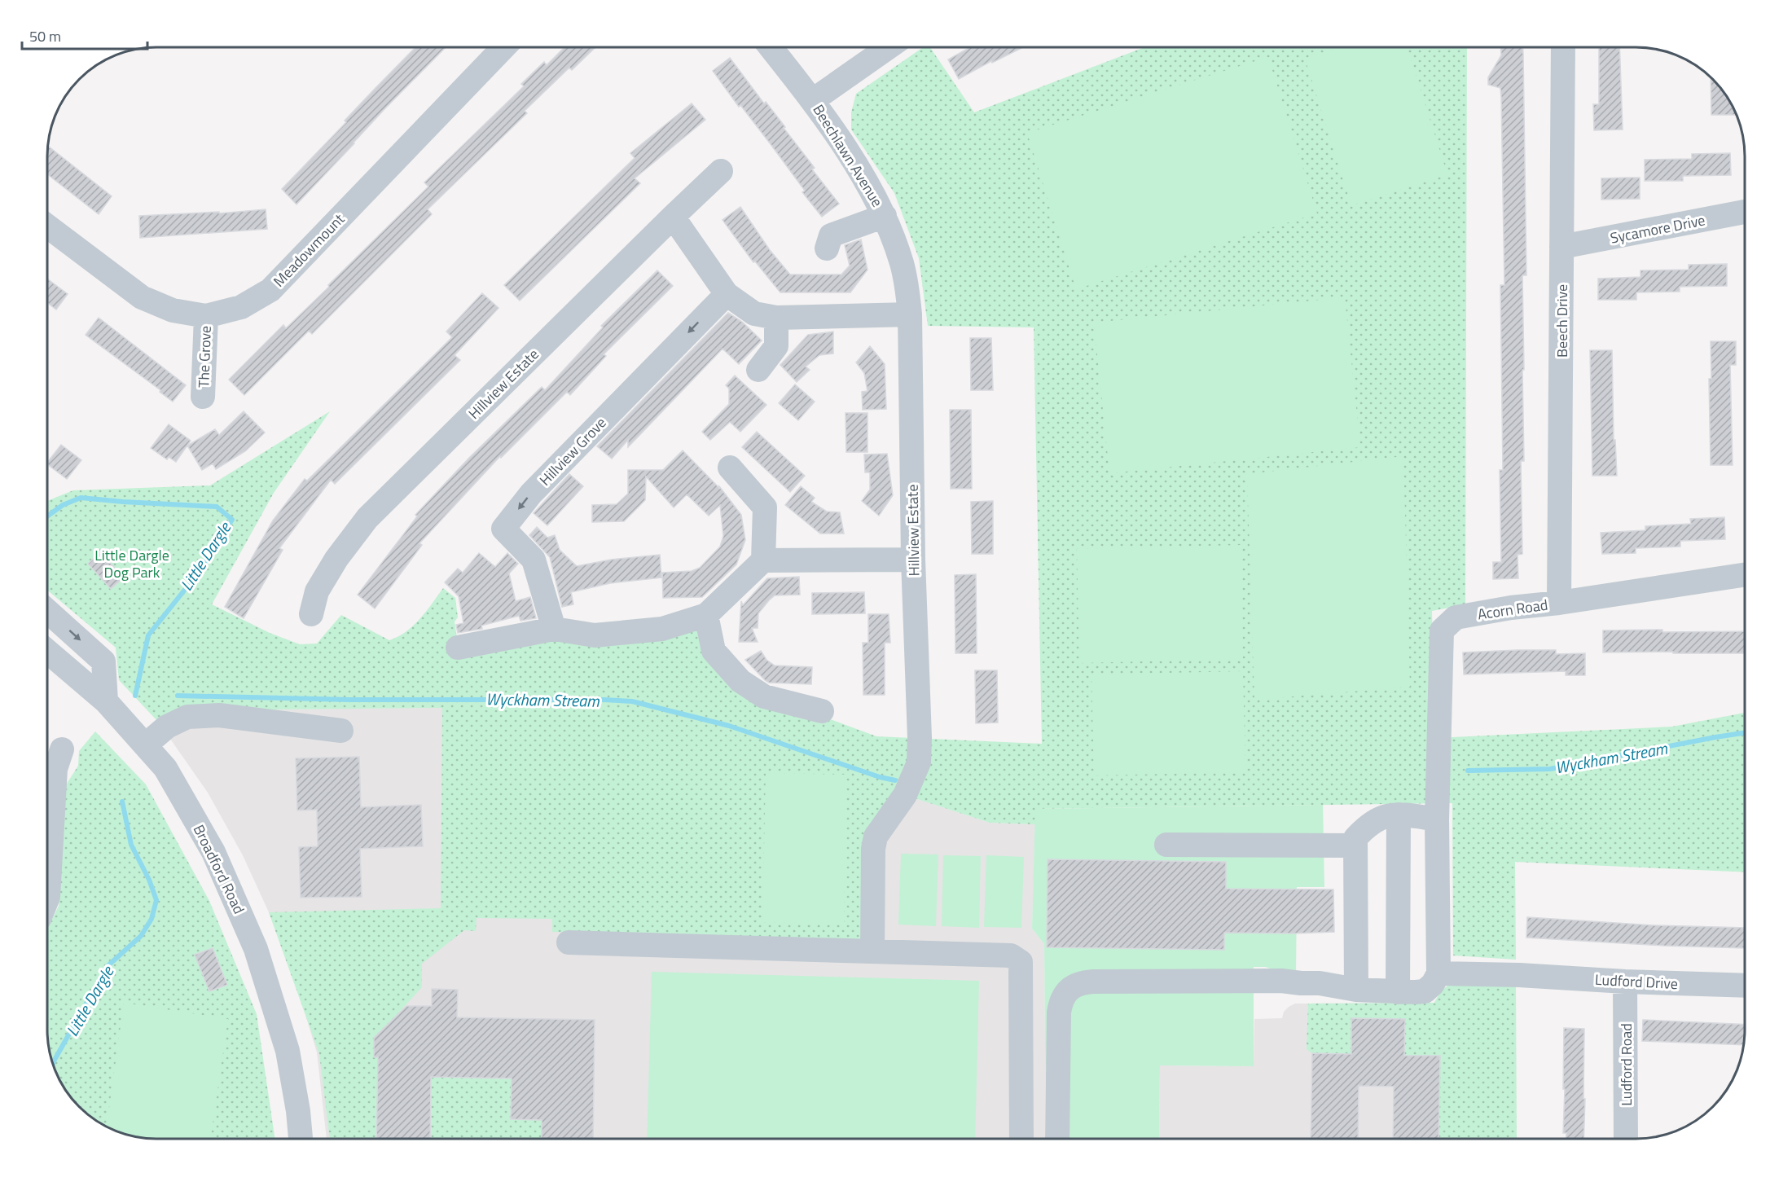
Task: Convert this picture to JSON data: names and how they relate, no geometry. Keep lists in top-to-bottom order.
{
  "streets": {
    "street": [
      "Beechlawn Avenue",
      "Sycamore Drive",
      "Meadowmount",
      "Beech Drive",
      "The Grove",
      "Hillview Estate",
      "Hillview Grove",
      "Acorn Road",
      "Broadford Road",
      "Ludford Drive",
      "Ludford Road"
    ]
  },
  "crossings": [
    ["Beechlawn Avenue", "Hillview Estate"],
    ["Sycamore Drive", "Beech Drive"],
    ["Meadowmount", "The Grove"],
    ["Beech Drive", "Acorn Road"],
    ["Acorn Road", "Ludford Drive"],
    ["Ludford Drive", "Ludford Road"]
  ],
  "one_way": ["Hillview Grove"],
  "water": ["Little Dargle", "Wyckham Stream"],
  "parks": ["Little Dargle Dog Park"],
  "scale_bar": "50 m"
}
